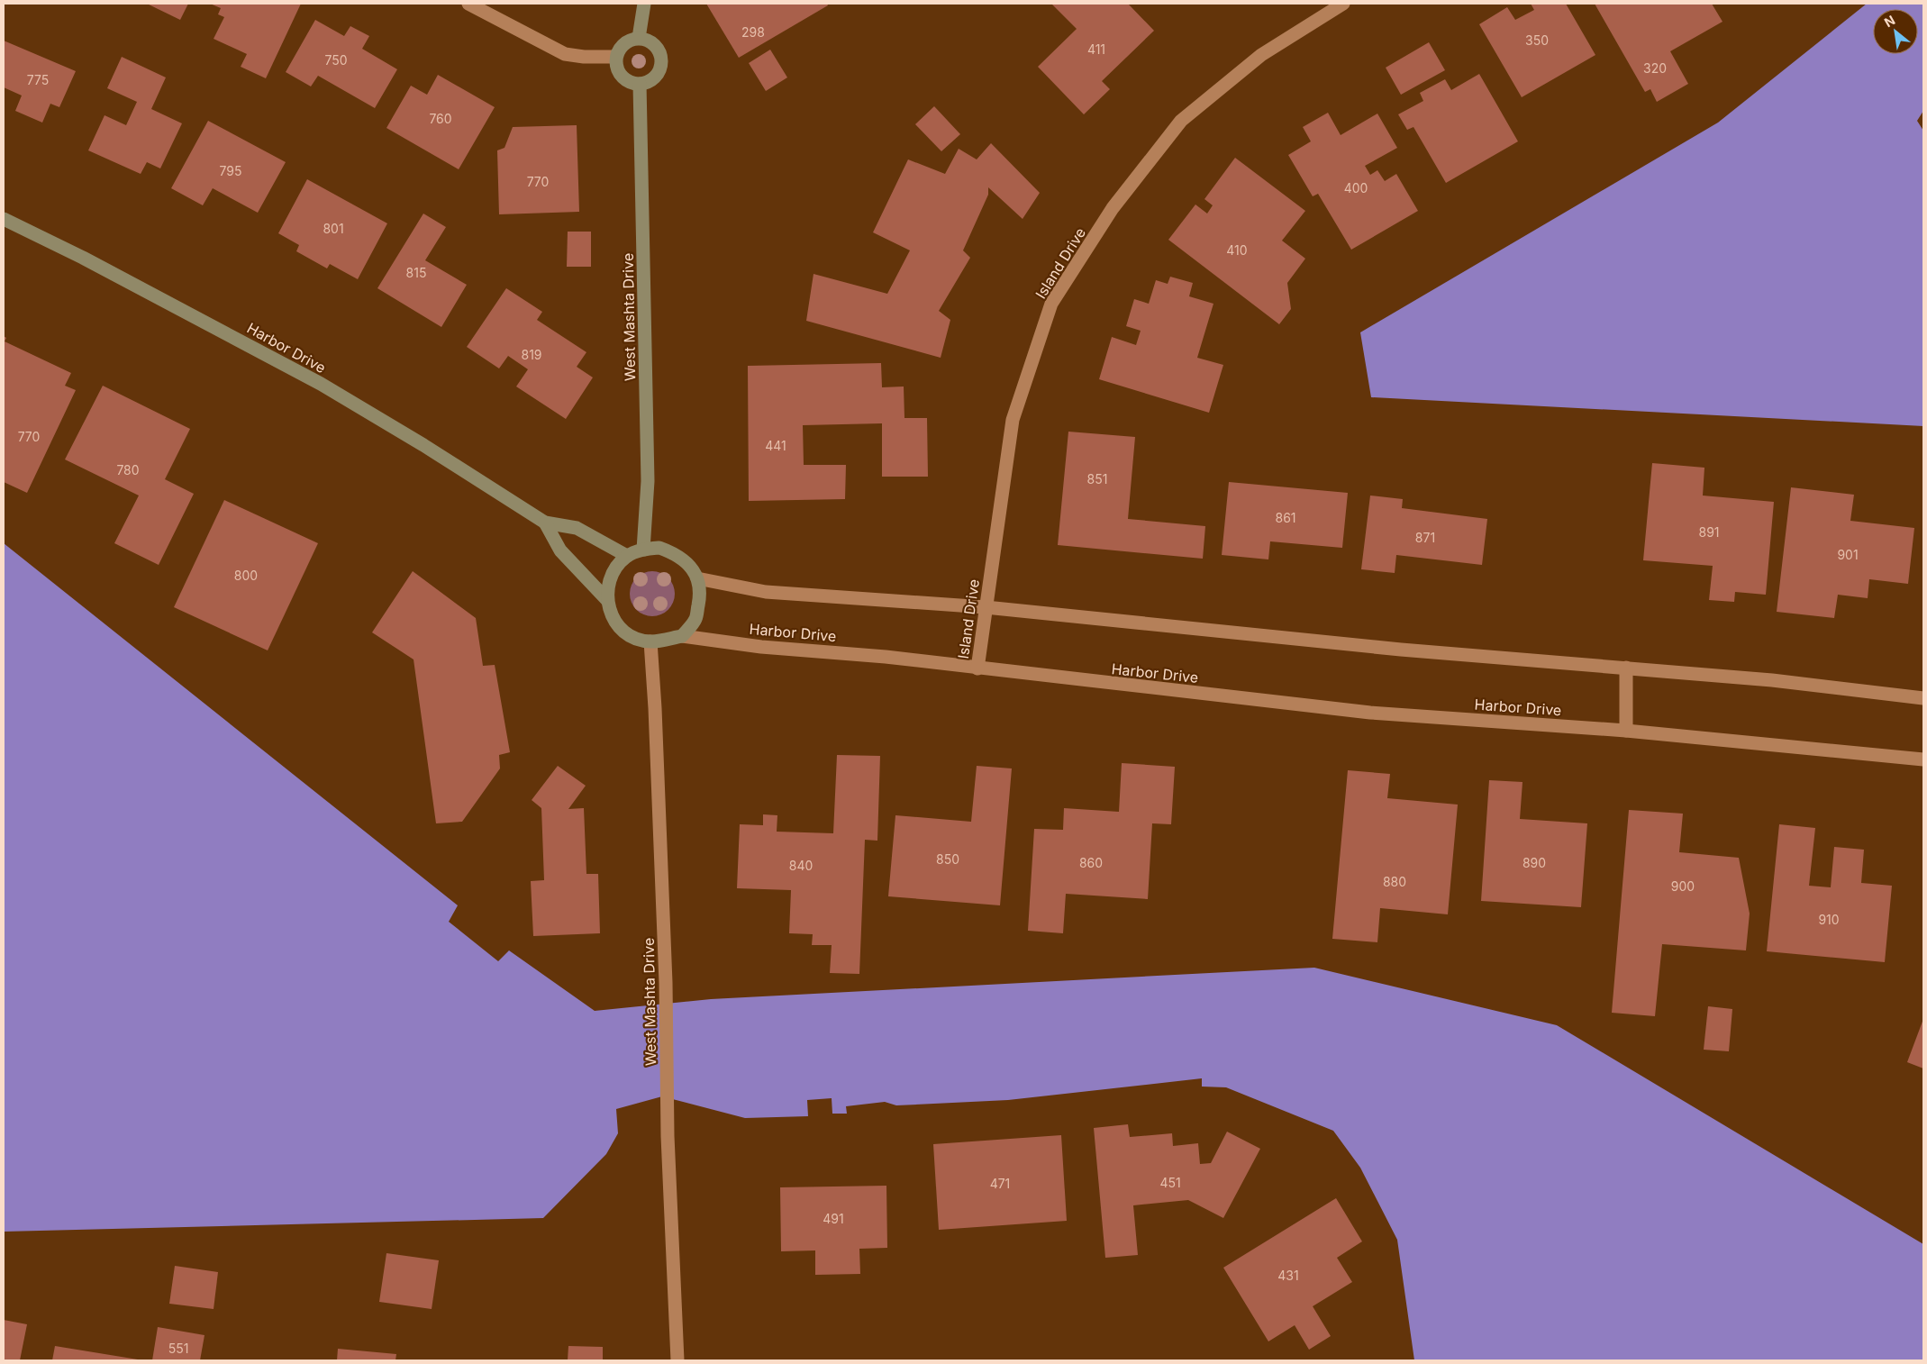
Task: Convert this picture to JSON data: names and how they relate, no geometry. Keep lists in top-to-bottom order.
{
  "streets": {
    "street": ["Island Drive", "West Mashta Drive", "Harbor Drive"]
  },
  "crossings": [
    ["Island Drive", "Harbor Drive"],
    ["West Mashta Drive", "Harbor Drive"]
  ],
  "house_numbers": [
    "298",
    "350",
    "411",
    "750",
    "320",
    "775",
    "760",
    "795",
    "770",
    "400",
    "801",
    "410",
    "815",
    "819",
    "770",
    "441",
    "780",
    "851",
    "861",
    "891",
    "871",
    "901",
    "800",
    "850",
    "860",
    "890",
    "840",
    "880",
    "900",
    "910",
    "451",
    "471",
    "491",
    "431",
    "551"
  ],
  "north": "top left"
}
